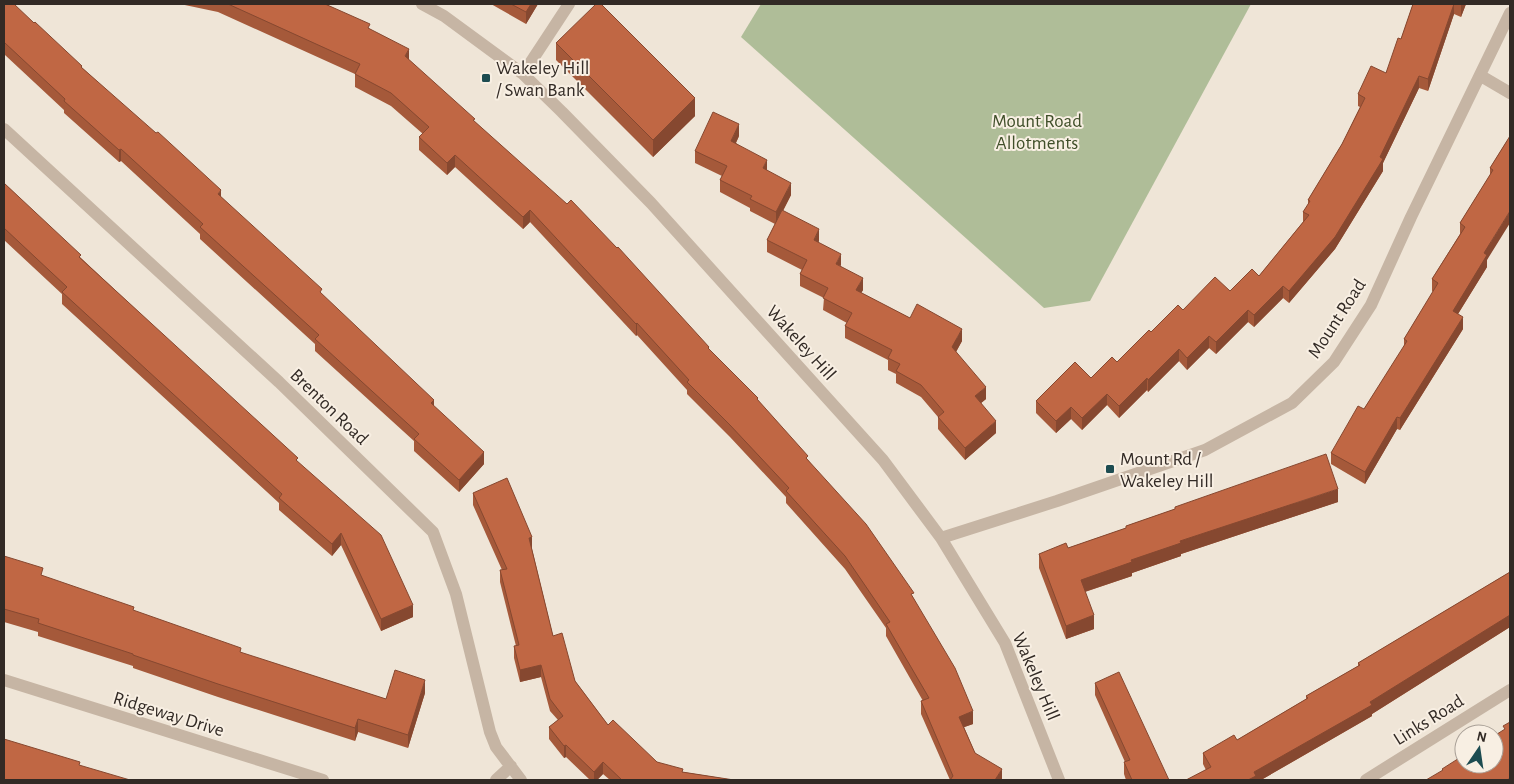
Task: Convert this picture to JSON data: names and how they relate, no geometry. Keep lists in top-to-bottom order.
{
  "streets": {
    "street": [
      "Mount Road",
      "Wakeley Hill",
      "Brenton Road",
      "Ridgeway Drive",
      "Links Road"
    ]
  },
  "crossings": [
    ["Mount Road", "Wakeley Hill"]
  ],
  "parks": ["Mount Road Allotments"],
  "places": {
    "transit": ["Wakeley Hill / Swan Bank", "Mount Rd / Wakeley Hill"]
  },
  "north": "top"
}
